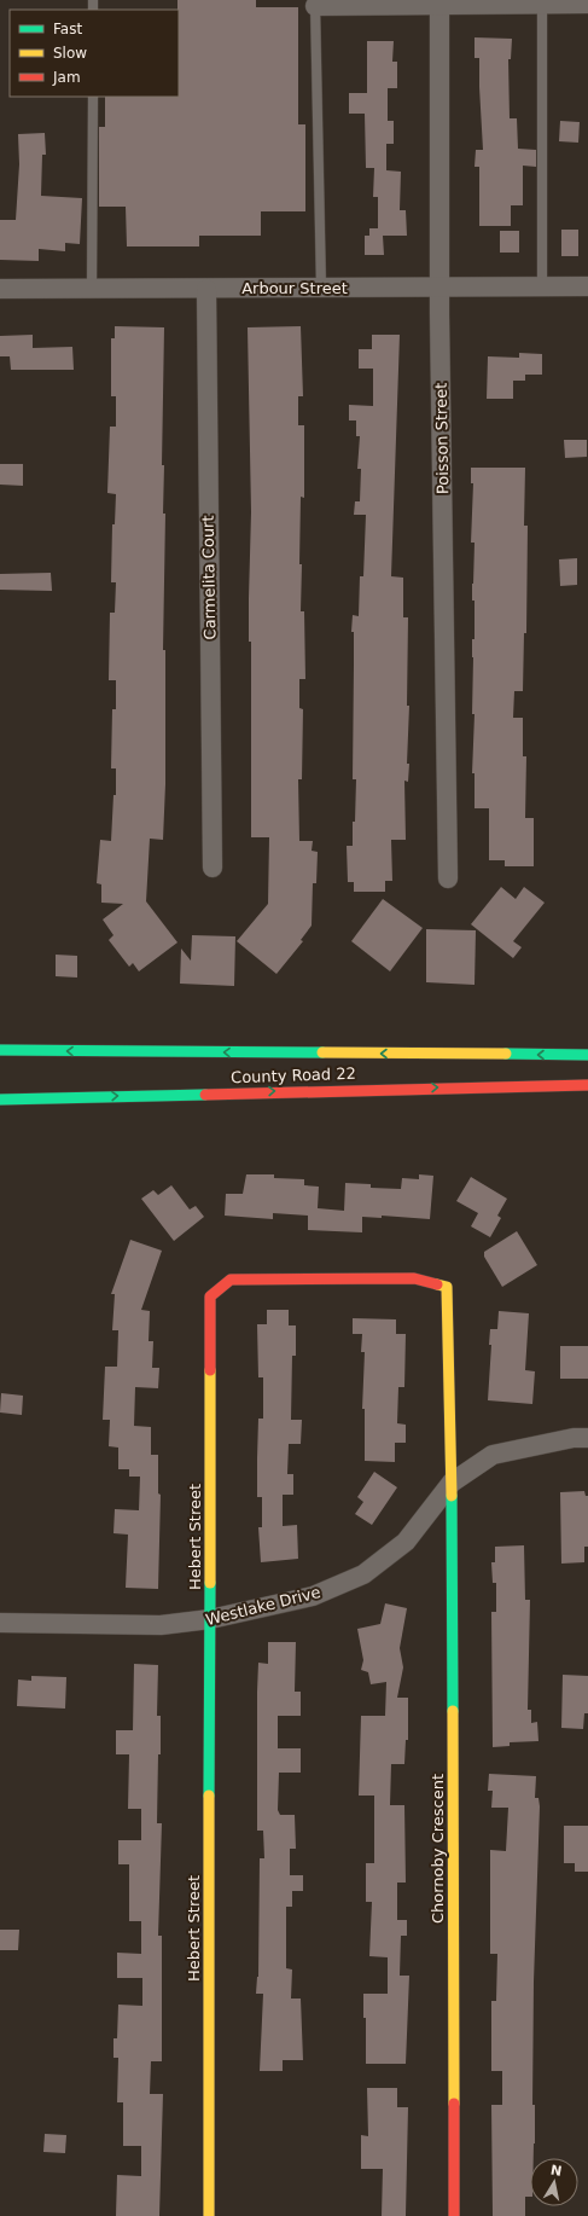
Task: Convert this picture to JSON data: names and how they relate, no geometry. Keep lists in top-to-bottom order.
{
  "streets": {
    "street": [
      "Arbour Street",
      "Poisson Street",
      "Carmelita Court",
      "County Road 22",
      "Hebert Street",
      "Westlake Drive",
      "Chornoby Crescent"
    ]
  },
  "crossings": [
    ["Arbour Street", "Poisson Street"],
    ["Arbour Street", "Carmelita Court"],
    ["Hebert Street", "Westlake Drive"],
    ["Hebert Street", "Chornoby Crescent"],
    ["Westlake Drive", "Chornoby Crescent"]
  ],
  "legend": ["Fast", "Slow", "Jam"],
  "north": "top"
}
